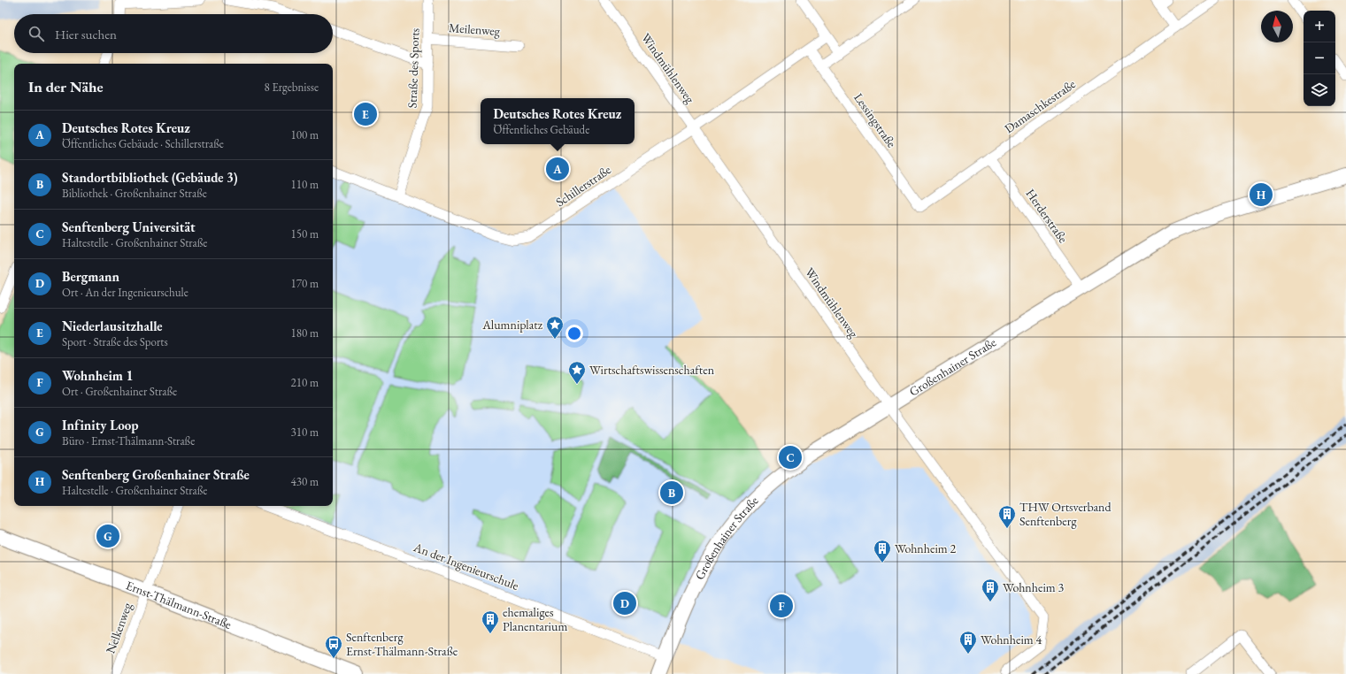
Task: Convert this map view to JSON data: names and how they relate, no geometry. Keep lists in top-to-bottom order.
{
  "streets": {
    "main road": ["Großenhainer Straße", "Ernst-Thälmann-Straße"],
    "street": [
      "Meilenweg",
      "Straße des Sports",
      "Windmühlenweg",
      "Damaschkestraße",
      "Lessingstraße",
      "Schillerstraße",
      "Herderstraße",
      "An der Ingenieurschule",
      "Nelkenweg"
    ]
  },
  "crossings": [
    ["Meilenweg", "Straße des Sports"],
    ["Straße des Sports", "Schillerstraße"],
    ["Windmühlenweg", "Schillerstraße"],
    ["Windmühlenweg", "Großenhainer Straße"],
    ["Damaschkestraße", "Lessingstraße"],
    ["Damaschkestraße", "Herderstraße"],
    ["Lessingstraße", "Schillerstraße"],
    ["Herderstraße", "Großenhainer Straße"],
    ["Großenhainer Straße", "An der Ingenieurschule"],
    ["Ernst-Thälmann-Straße", "Nelkenweg"]
  ],
  "places": {
    "place": ["Alumniplatz", "Wirtschaftswissenschaften"],
    "building": [
      "THW Ortsverband Senftenberg",
      "Wohnheim 2",
      "Wohnheim 3",
      "ehemaliges Planentarium",
      "Wohnheim 4"
    ],
    "bus stop": ["Senftenberg Ernst-Thälmann-Straße"]
  },
  "north": "top",
  "page": {
    "map_buttons": ["+", "−"],
    "search": "Hier suchen",
    "heading": ["In der Nähe", "8 Ergebnisse"],
    "popup": ["Deutsches Rotes Kreuz", "Öffentliches Gebäude"],
    "pins": [
      "E",
      "A",
      "H",
      "C",
      "B",
      "G",
      "D",
      "F"
    ],
    "list": [
      {
        "mark": "A",
        "name": "Deutsches Rotes Kreuz",
        "note": "Öffentliches Gebäude · Schillerstraße",
        "value": "100 m"
      },
      {
        "mark": "B",
        "name": "Standortbibliothek (Gebäude 3)",
        "note": "Bibliothek · Großenhainer Straße",
        "value": "110 m"
      },
      {
        "mark": "C",
        "name": "Senftenberg Universität",
        "note": "Haltestelle · Großenhainer Straße",
        "value": "150 m"
      },
      {
        "mark": "D",
        "name": "Bergmann",
        "note": "Ort · An der Ingenieurschule",
        "value": "170 m"
      },
      {
        "mark": "E",
        "name": "Niederlausitzhalle",
        "note": "Sport · Straße des Sports",
        "value": "180 m"
      },
      {
        "mark": "F",
        "name": "Wohnheim 1",
        "note": "Ort · Großenhainer Straße",
        "value": "210 m"
      },
      {
        "mark": "G",
        "name": "Infinity Loop",
        "note": "Büro · Ernst-Thälmann-Straße",
        "value": "310 m"
      },
      {
        "mark": "H",
        "name": "Senftenberg Großenhainer Straße",
        "note": "Haltestelle · Großenhainer Straße",
        "value": "430 m"
      }
    ]
  }
}
